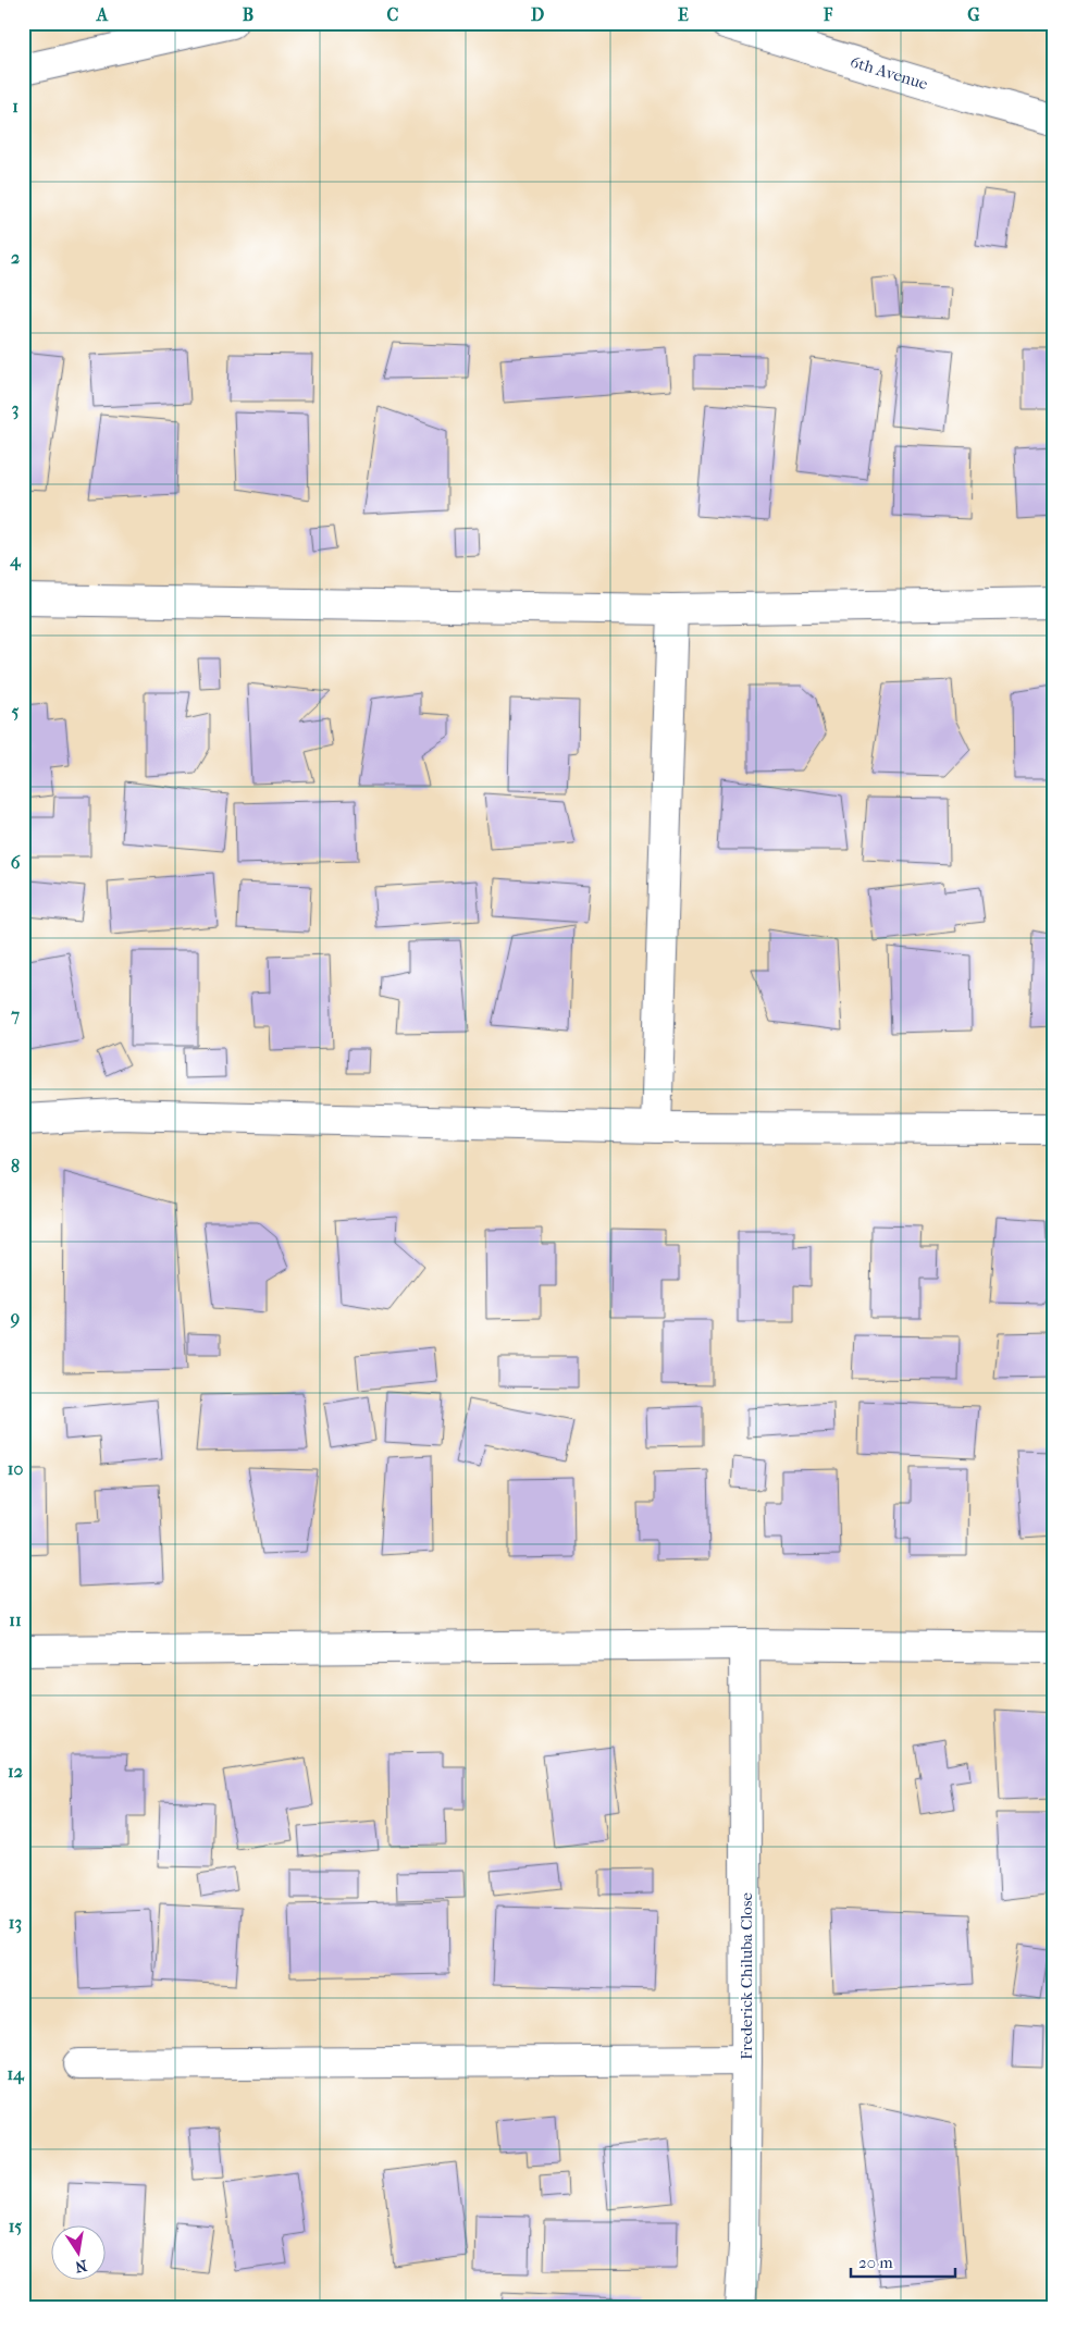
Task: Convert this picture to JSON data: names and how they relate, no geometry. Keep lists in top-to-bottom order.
{
  "streets": {
    "street": ["6th Avenue", "Frederick Chiluba Close"]
  },
  "scale_bar": "20 m",
  "north": "bottom",
  "grid": {
    "columns": [
      "A",
      "B",
      "C",
      "D",
      "E",
      "F",
      "G"
    ],
    "rows": [
      "1",
      "2",
      "3",
      "4",
      "5",
      "6",
      "7",
      "8",
      "9",
      "10",
      "11",
      "12",
      "13",
      "14",
      "15"
    ]
  }
}
